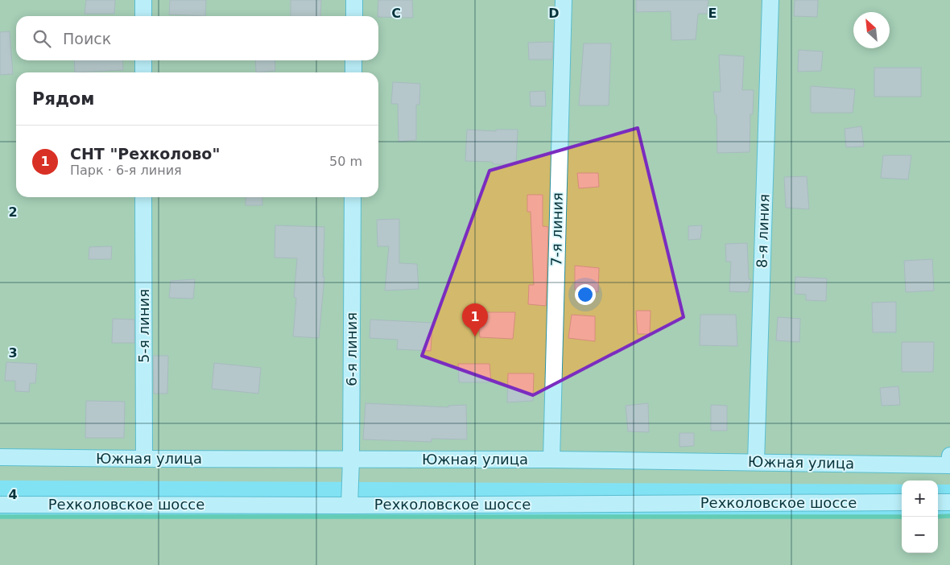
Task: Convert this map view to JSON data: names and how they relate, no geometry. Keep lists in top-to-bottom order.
{
  "streets": {
    "street": [
      "7-я линия",
      "8-я линия",
      "5-я линия",
      "6-я линия",
      "Южная улица",
      "Рехколовское шоссе"
    ]
  },
  "crossings": [
    ["7-я линия", "Южная улица"],
    ["8-я линия", "Южная улица"],
    ["5-я линия", "Южная улица"],
    ["6-я линия", "Южная улица"],
    ["6-я линия", "Рехколовское шоссе"]
  ],
  "north": "top left",
  "page": {
    "search": "Поиск",
    "heading": "Рядом",
    "list": [
      {
        "mark": "1",
        "name": "СНТ \"Рехколово\"",
        "note": "Парк · 6-я линия",
        "value": "50 m"
      }
    ],
    "pins": "1",
    "map_buttons": ["+", "−"]
  },
  "grid": {
    "columns": ["C", "D", "E"],
    "rows": ["2", "3", "4"]
  }
}
